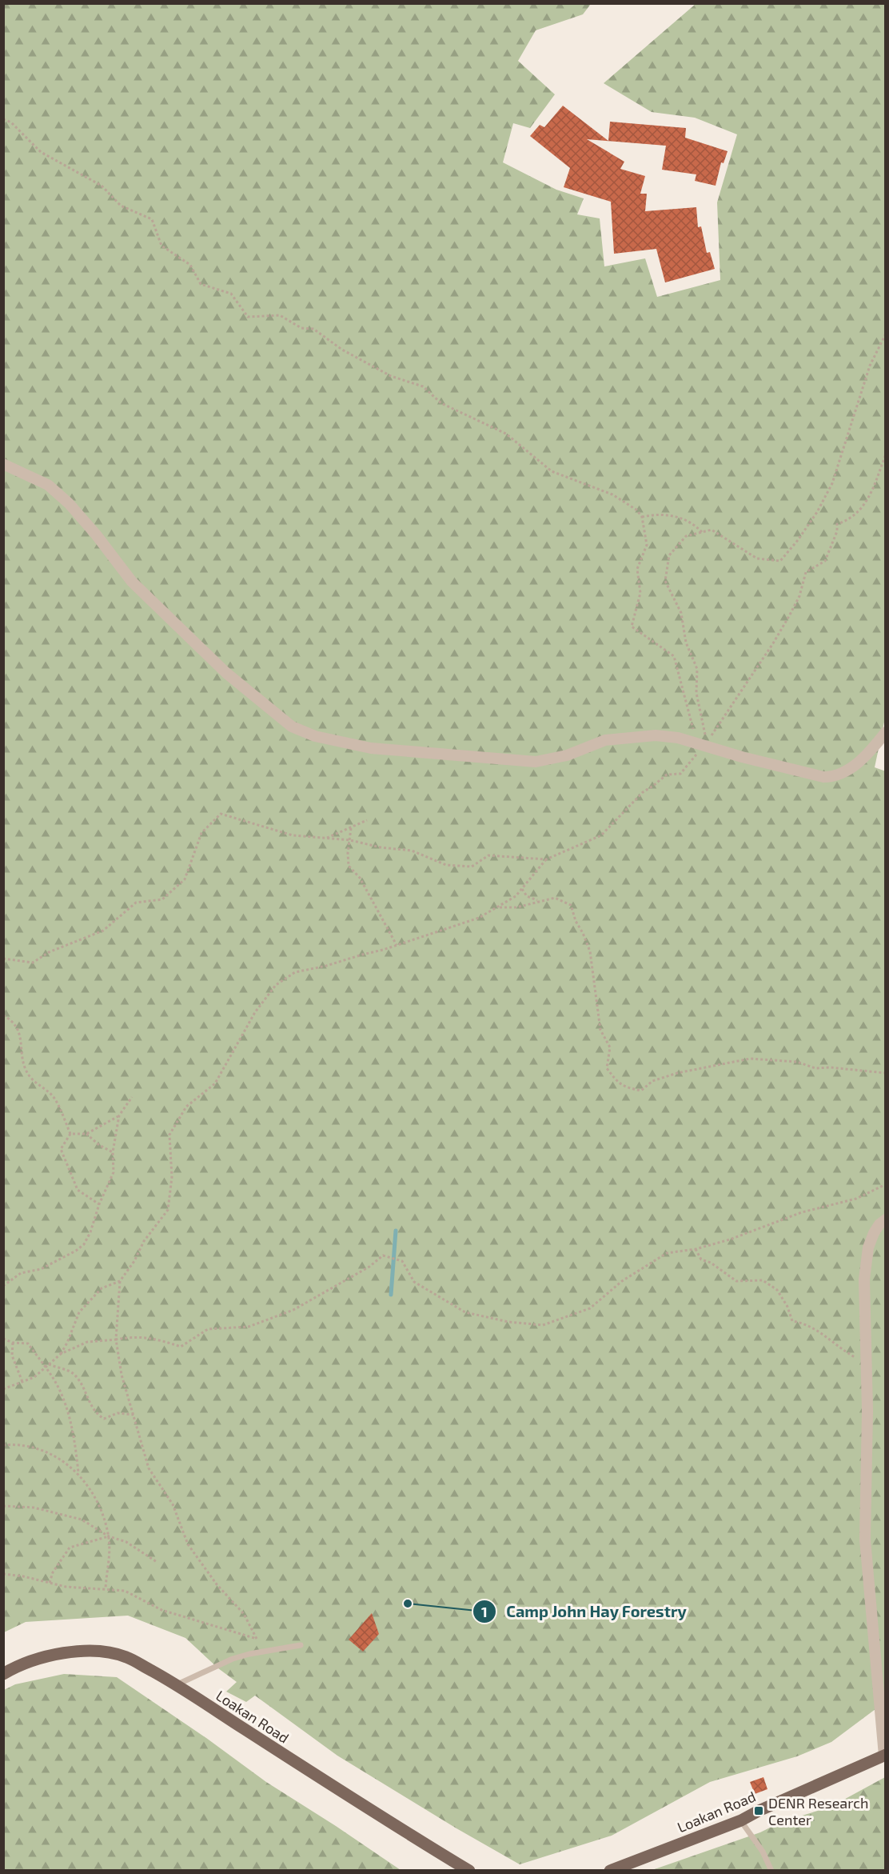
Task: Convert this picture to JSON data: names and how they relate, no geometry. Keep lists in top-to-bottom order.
{
  "streets": {
    "main road": ["Loakan Road"]
  },
  "places": {
    "other": ["Camp John Hay Forestry"],
    "transit": ["DENR Research Center"]
  }
}
